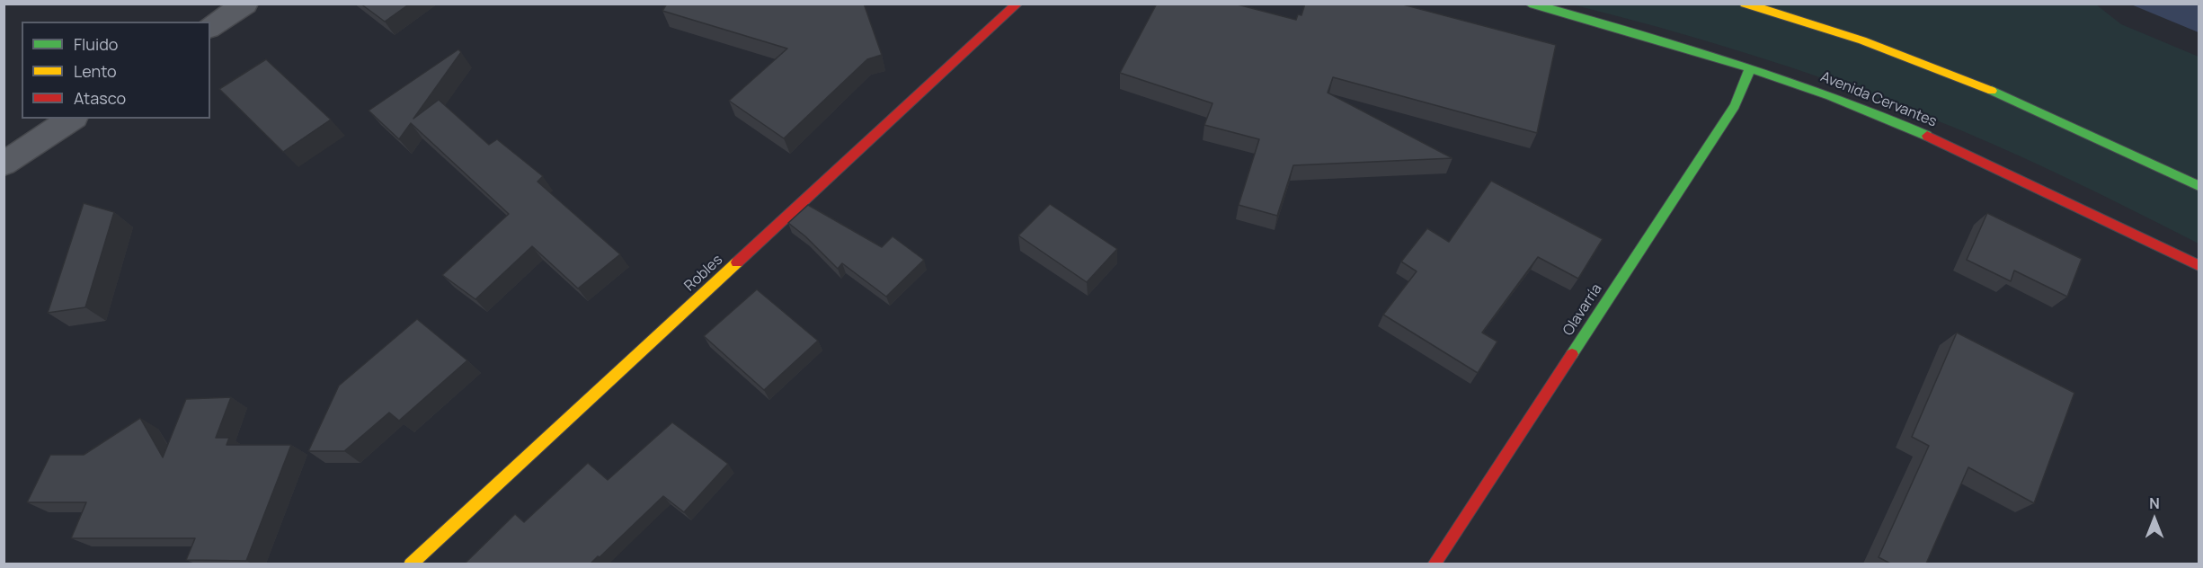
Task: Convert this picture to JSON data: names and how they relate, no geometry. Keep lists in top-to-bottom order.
{
  "streets": {
    "street": ["Avenida Cervantes", "Robles", "Olavarría"]
  },
  "crossings": [
    ["Avenida Cervantes", "Olavarría"]
  ],
  "legend": ["Fluido", "Lento", "Atasco"],
  "north": "top"
}
